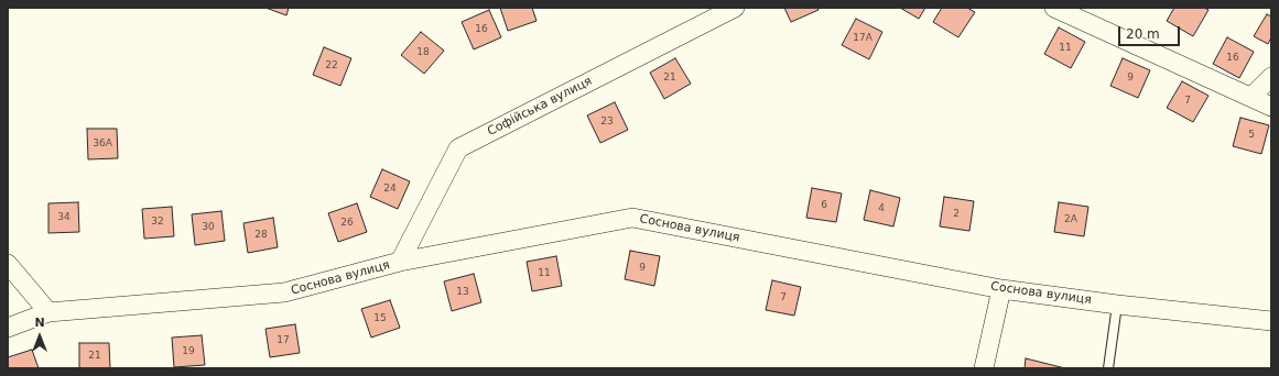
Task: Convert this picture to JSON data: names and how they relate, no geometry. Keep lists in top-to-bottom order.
{
  "streets": {
    "street": ["Софійська вулиця", "Соснова вулиця"]
  },
  "crossings": [
    ["Софійська вулиця", "Соснова вулиця"]
  ],
  "house_numbers": [
    "16",
    "17А",
    "11",
    "18",
    "16",
    "22",
    "21",
    "9",
    "7",
    "23",
    "5",
    "36А",
    "24",
    "6",
    "4",
    "2",
    "34",
    "2А",
    "32",
    "26",
    "30",
    "28",
    "9",
    "11",
    "13",
    "7",
    "15",
    "17",
    "19",
    "21"
  ],
  "scale_bar": "20 m",
  "north": "top"
}
